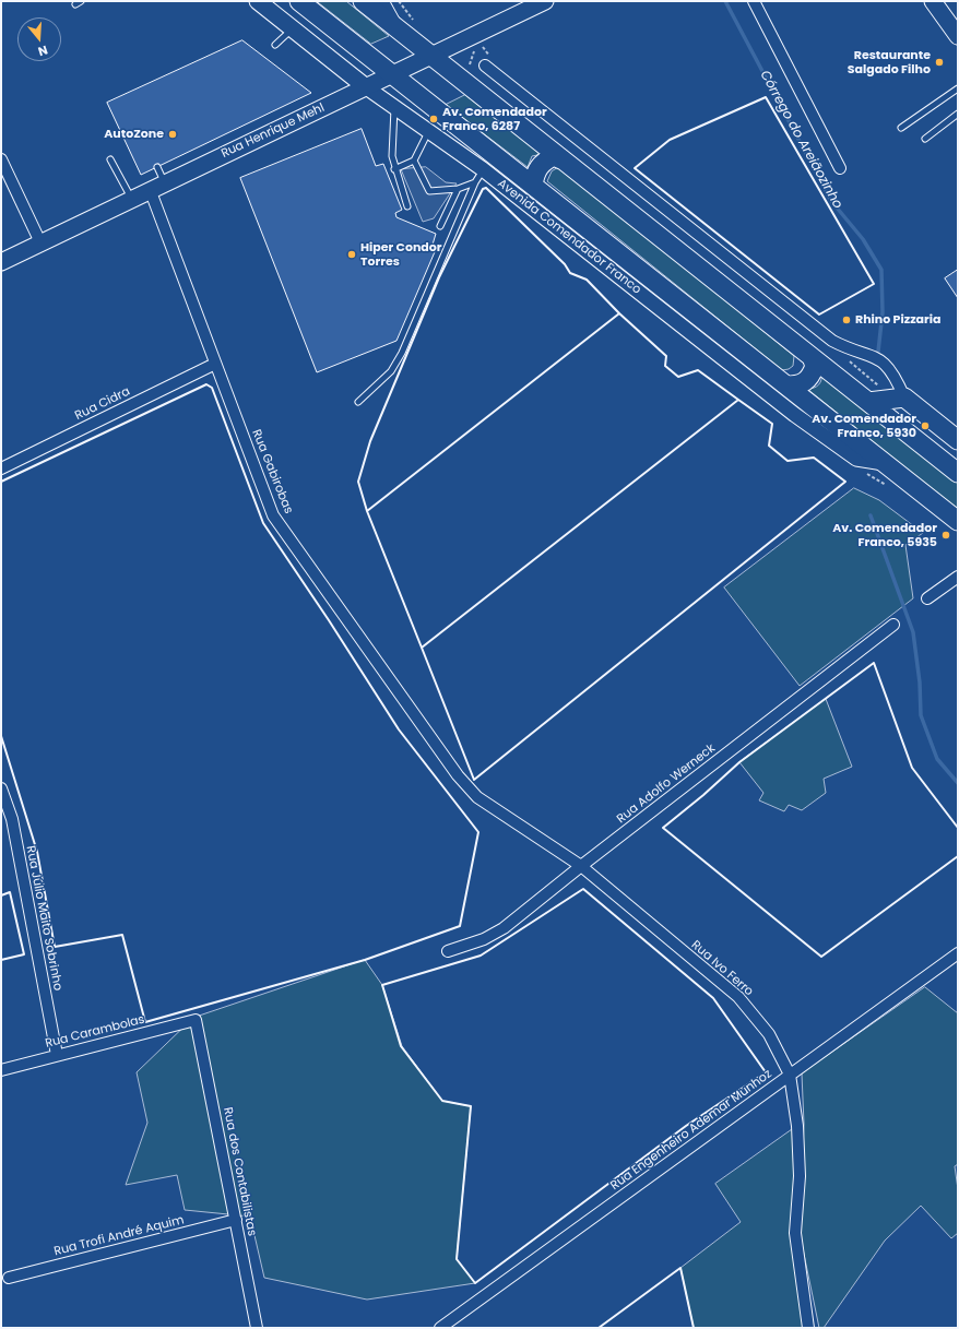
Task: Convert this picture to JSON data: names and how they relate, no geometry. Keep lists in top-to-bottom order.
{
  "streets": {
    "highway": ["Avenida Comendador Franco"],
    "main road": ["Rua Henrique Mehl"],
    "street": [
      "Rua Cidra",
      "Rua Gabirobas",
      "Rua Adolfo Werneck",
      "Rua Júlio Maito Sobrinho",
      "Rua Ivo Ferro",
      "Rua Carambolas",
      "Rua Engenheiro Ademar Munhoz",
      "Rua dos Contabilistas",
      "Rua Trofi André Aquim"
    ]
  },
  "crossings": [
    ["Rua Henrique Mehl", "Avenida Comendador Franco"],
    ["Rua Henrique Mehl", "Rua Gabirobas"],
    ["Rua Cidra", "Rua Gabirobas"],
    ["Rua Gabirobas", "Rua Ivo Ferro"],
    ["Rua Adolfo Werneck", "Rua Ivo Ferro"],
    ["Rua Júlio Maito Sobrinho", "Rua Carambolas"],
    ["Rua Ivo Ferro", "Rua Engenheiro Ademar Munhoz"],
    ["Rua Carambolas", "Rua dos Contabilistas"],
    ["Rua dos Contabilistas", "Rua Trofi André Aquim"]
  ],
  "water": ["Córrego do Areiãozinho"],
  "places": [
    "Restaurante Salgado Filho",
    "Av. Comendador Franco, 6287",
    "AutoZone",
    "Hiper Condor Torres",
    "Rhino Pizzaria",
    "Av. Comendador Franco, 5930",
    "Av. Comendador Franco, 5935"
  ],
  "north": "bottom"
}
